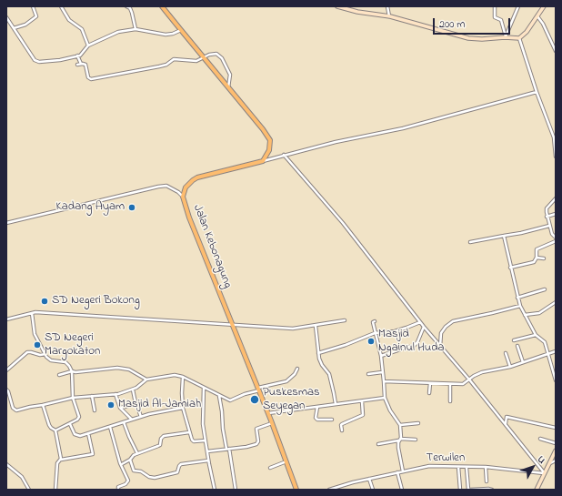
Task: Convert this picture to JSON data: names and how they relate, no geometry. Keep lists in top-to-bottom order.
{
  "streets": {
    "main road": ["Jalan Kebonagung"],
    "street": ["Terwilen"]
  },
  "places": [
    "Kadang Ayam",
    "SD Negeri Bokong",
    "Masjid Ngainul Huda",
    "SD Negeri Margokaton",
    "Puskesmas Seyegan",
    "Masjid Al-Jamiah"
  ],
  "scale_bar": "200 m",
  "north": "top right"
}
